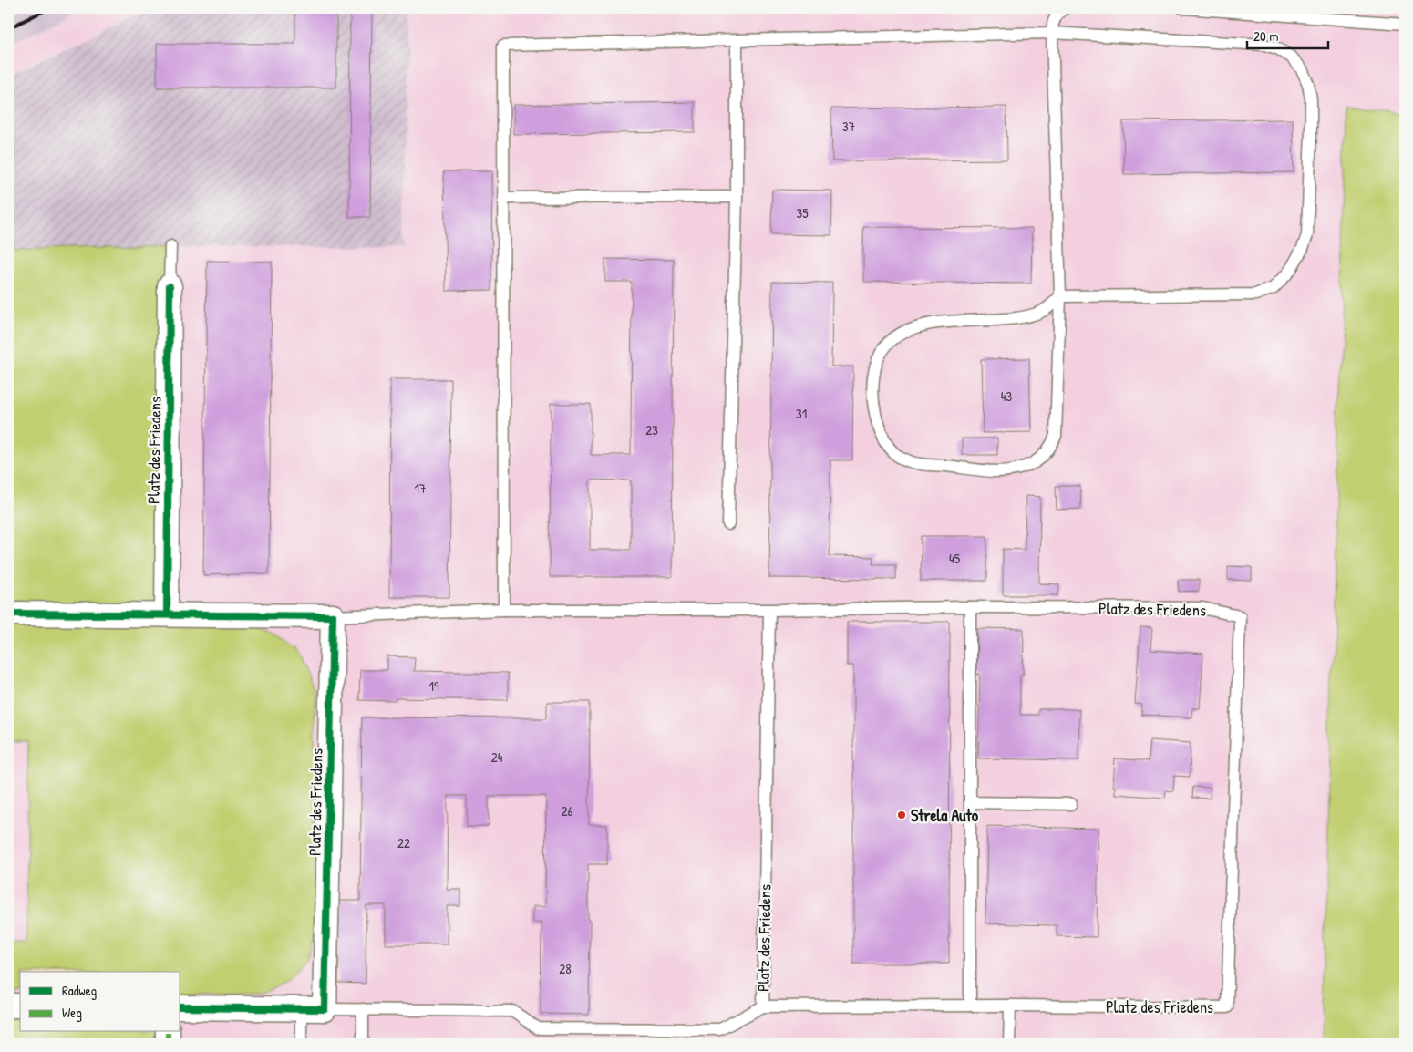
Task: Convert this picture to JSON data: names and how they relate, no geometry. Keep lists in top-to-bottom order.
{
  "streets": {
    "street": ["Platz des Friedens"]
  },
  "places": ["Strela Auto"],
  "house_numbers": [
    "37",
    "35",
    "43",
    "31",
    "23",
    "17",
    "45",
    "19",
    "24",
    "26",
    "22",
    "28"
  ],
  "legend": ["Radweg", "Weg"],
  "scale_bar": "20 m"
}
